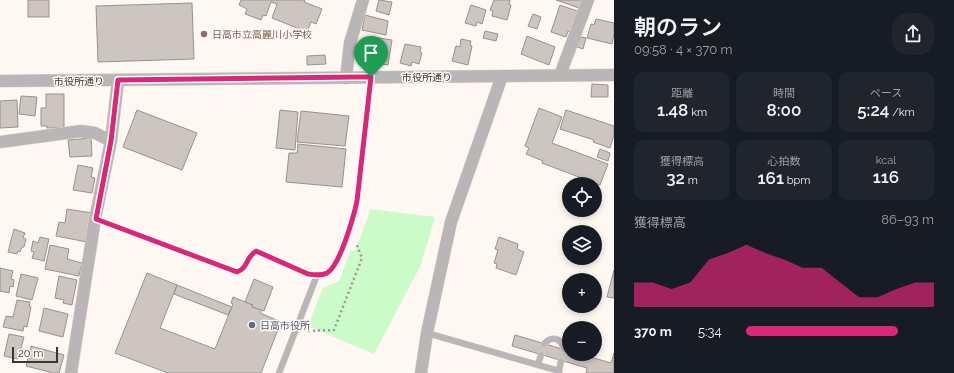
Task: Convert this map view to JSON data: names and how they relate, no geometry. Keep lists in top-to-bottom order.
{
  "streets": {
    "street": ["市役所通り"]
  },
  "places": ["日高市立高麗川小学校", "日高市役所"],
  "scale_bar": "20 m",
  "page": {
    "heading": ["朝のラン", "09:58 · 4 × 370 m"],
    "stats": [
      ["距離", "1.48 km"],
      ["時間", "8:00"],
      ["ペース", "5:24 /km"],
      ["獲得標高", "32 m"],
      ["心拍数", "161 bpm"],
      ["kcal", "116"]
    ],
    "map_buttons": ["+", "−"],
    "chart": ["獲得標高", "86–93 m"],
    "list": [
      {
        "name": "370 m",
        "note": "5:34"
      }
    ],
    "scale": "20 m"
  }
}
